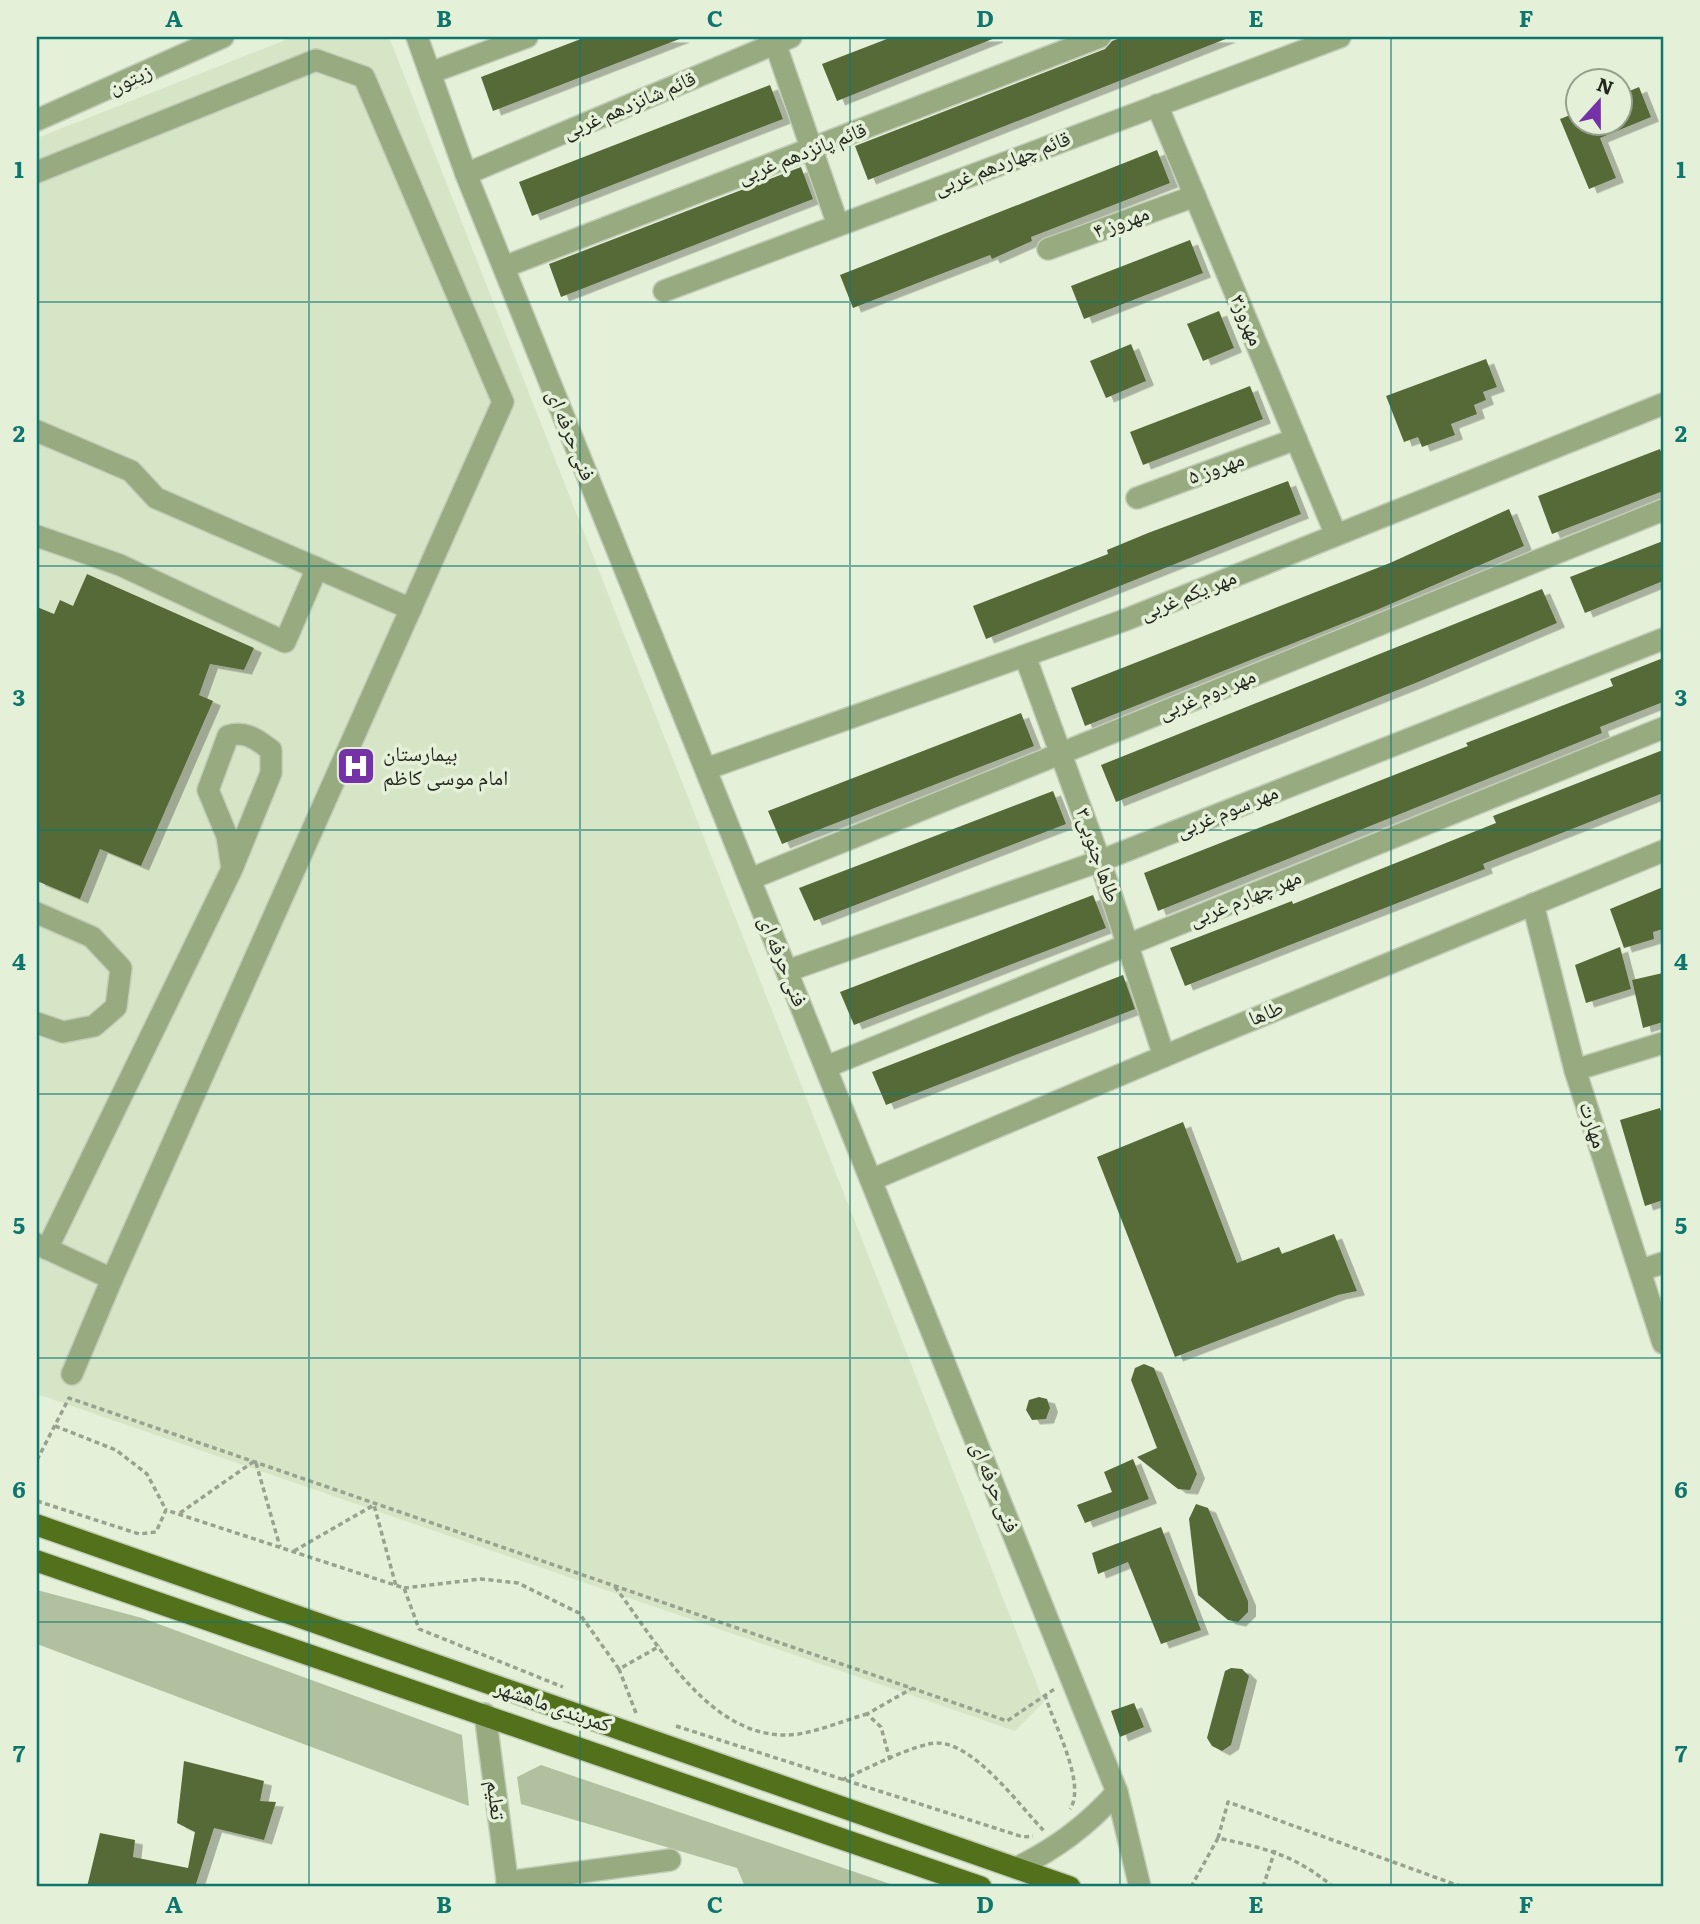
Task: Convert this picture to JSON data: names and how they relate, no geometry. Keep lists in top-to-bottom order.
{
  "streets": {
    "main road": ["کمربندی ماهشهر"],
    "street": [
      "زیتون",
      "قائم شانزدهم غربی",
      "قائم پانزدهم غربی",
      "قائم چهاردهم غربی",
      "مهروز ۴",
      "مهروز۳",
      "فنی حرفه ای",
      "مهروز ۵",
      "مهر یکم غربی",
      "مهر دوم غربی",
      "مهر سوم غربی",
      "طاها جنوبی۳",
      "مهر چهارم غربی",
      "طاها",
      "مهارت",
      "تعلیم"
    ]
  },
  "crossings": [
    ["قائم شانزدهم غربی", "فنی حرفه ای"],
    ["قائم پانزدهم غربی", "فنی حرفه ای"],
    ["قائم چهاردهم غربی", "مهروز۳"],
    ["مهروز ۴", "مهروز۳"],
    ["مهروز۳", "مهروز ۵"],
    ["مهروز۳", "مهر یکم غربی"],
    ["فنی حرفه ای", "مهر یکم غربی"],
    ["فنی حرفه ای", "مهر دوم غربی"],
    ["فنی حرفه ای", "مهر سوم غربی"],
    ["فنی حرفه ای", "مهر چهارم غربی"],
    ["فنی حرفه ای", "طاها"],
    ["مهر یکم غربی", "طاها جنوبی۳"],
    ["مهر دوم غربی", "طاها جنوبی۳"],
    ["مهر سوم غربی", "طاها جنوبی۳"],
    ["طاها جنوبی۳", "مهر چهارم غربی"],
    ["طاها جنوبی۳", "طاها"],
    ["طاها", "مهارت"],
    ["کمربندی ماهشهر", "تعلیم"]
  ],
  "places": {
    "hospital": ["بیمارستان امام موسی کاظم"]
  },
  "north": "top",
  "grid": {
    "columns": [
      "A",
      "B",
      "C",
      "D",
      "E",
      "F"
    ],
    "rows": [
      "1",
      "2",
      "3",
      "4",
      "5",
      "6",
      "7"
    ]
  }
}
